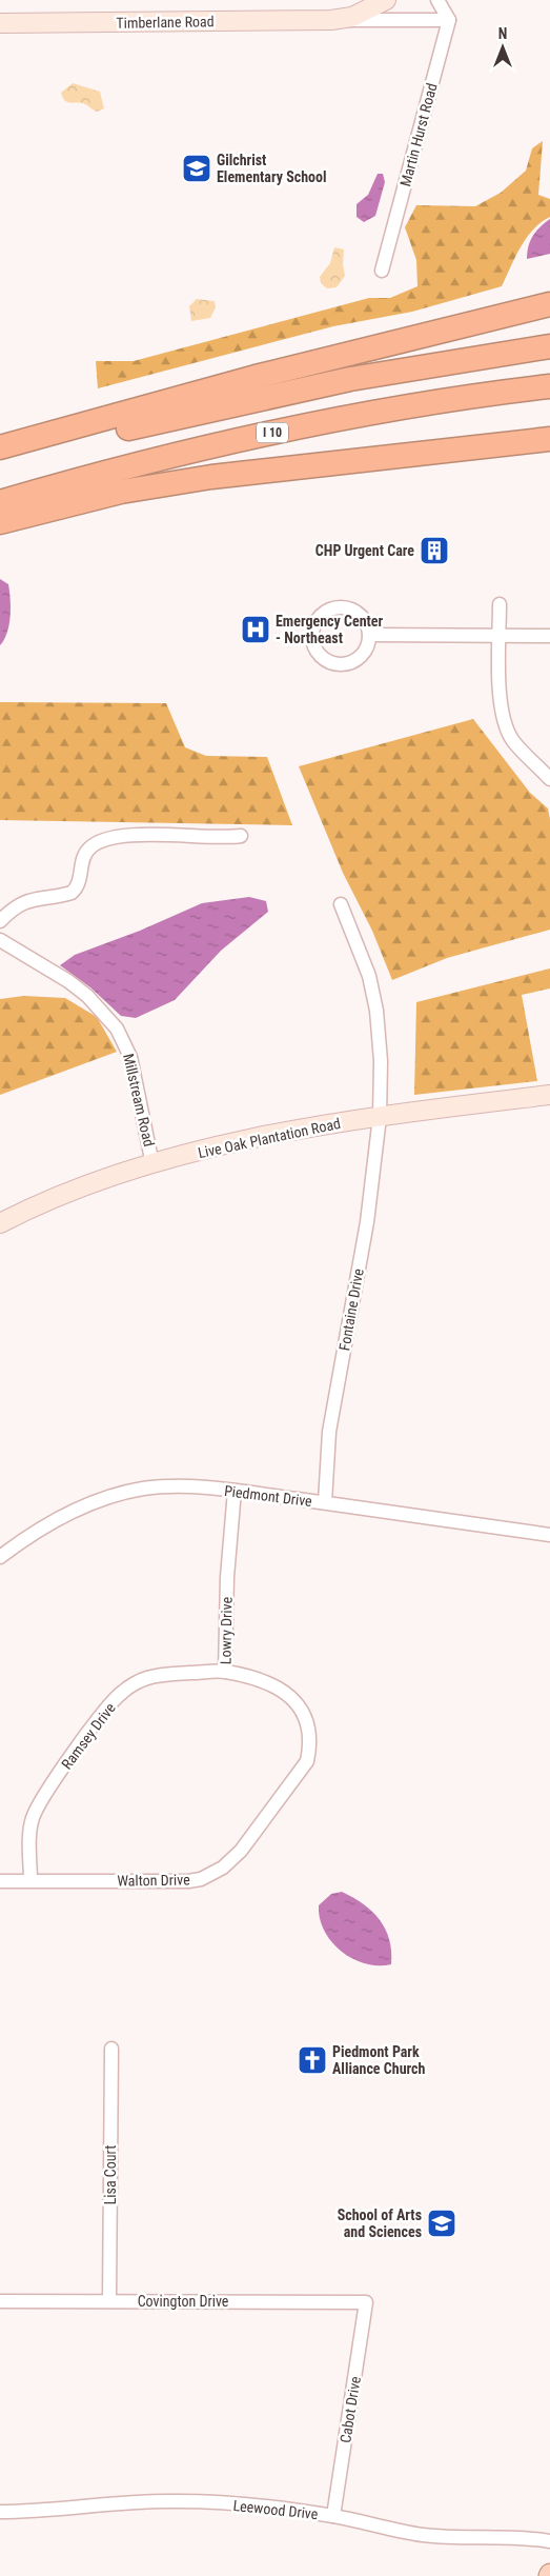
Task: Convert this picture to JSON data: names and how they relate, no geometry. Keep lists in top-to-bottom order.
{
  "streets": {
    "highway": ["I 10"],
    "street": [
      "Timberlane Road",
      "Martin Hurst Road",
      "Millstream Road",
      "Live Oak Plantation Road",
      "Fontaine Drive",
      "Piedmont Drive",
      "Lowry Drive",
      "Ramsey Drive",
      "Walton Drive",
      "Lisa Court",
      "Covington Drive",
      "Cabot Drive",
      "Leewood Drive"
    ]
  },
  "crossings": [
    ["Timberlane Road", "Martin Hurst Road"],
    ["Millstream Road", "Live Oak Plantation Road"],
    ["Live Oak Plantation Road", "Fontaine Drive"],
    ["Fontaine Drive", "Piedmont Drive"],
    ["Piedmont Drive", "Lowry Drive"],
    ["Lowry Drive", "Ramsey Drive"],
    ["Lowry Drive", "Walton Drive"],
    ["Ramsey Drive", "Walton Drive"],
    ["Lisa Court", "Covington Drive"],
    ["Covington Drive", "Cabot Drive"],
    ["Cabot Drive", "Leewood Drive"]
  ],
  "places": {
    "school or university": ["Gilchrist Elementary School", "School of Arts and Sciences"],
    "building": ["CHP Urgent Care"],
    "hospital": ["Emergency Center - Northeast"],
    "church": ["Piedmont Park Alliance Church"]
  },
  "north": "top"
}
